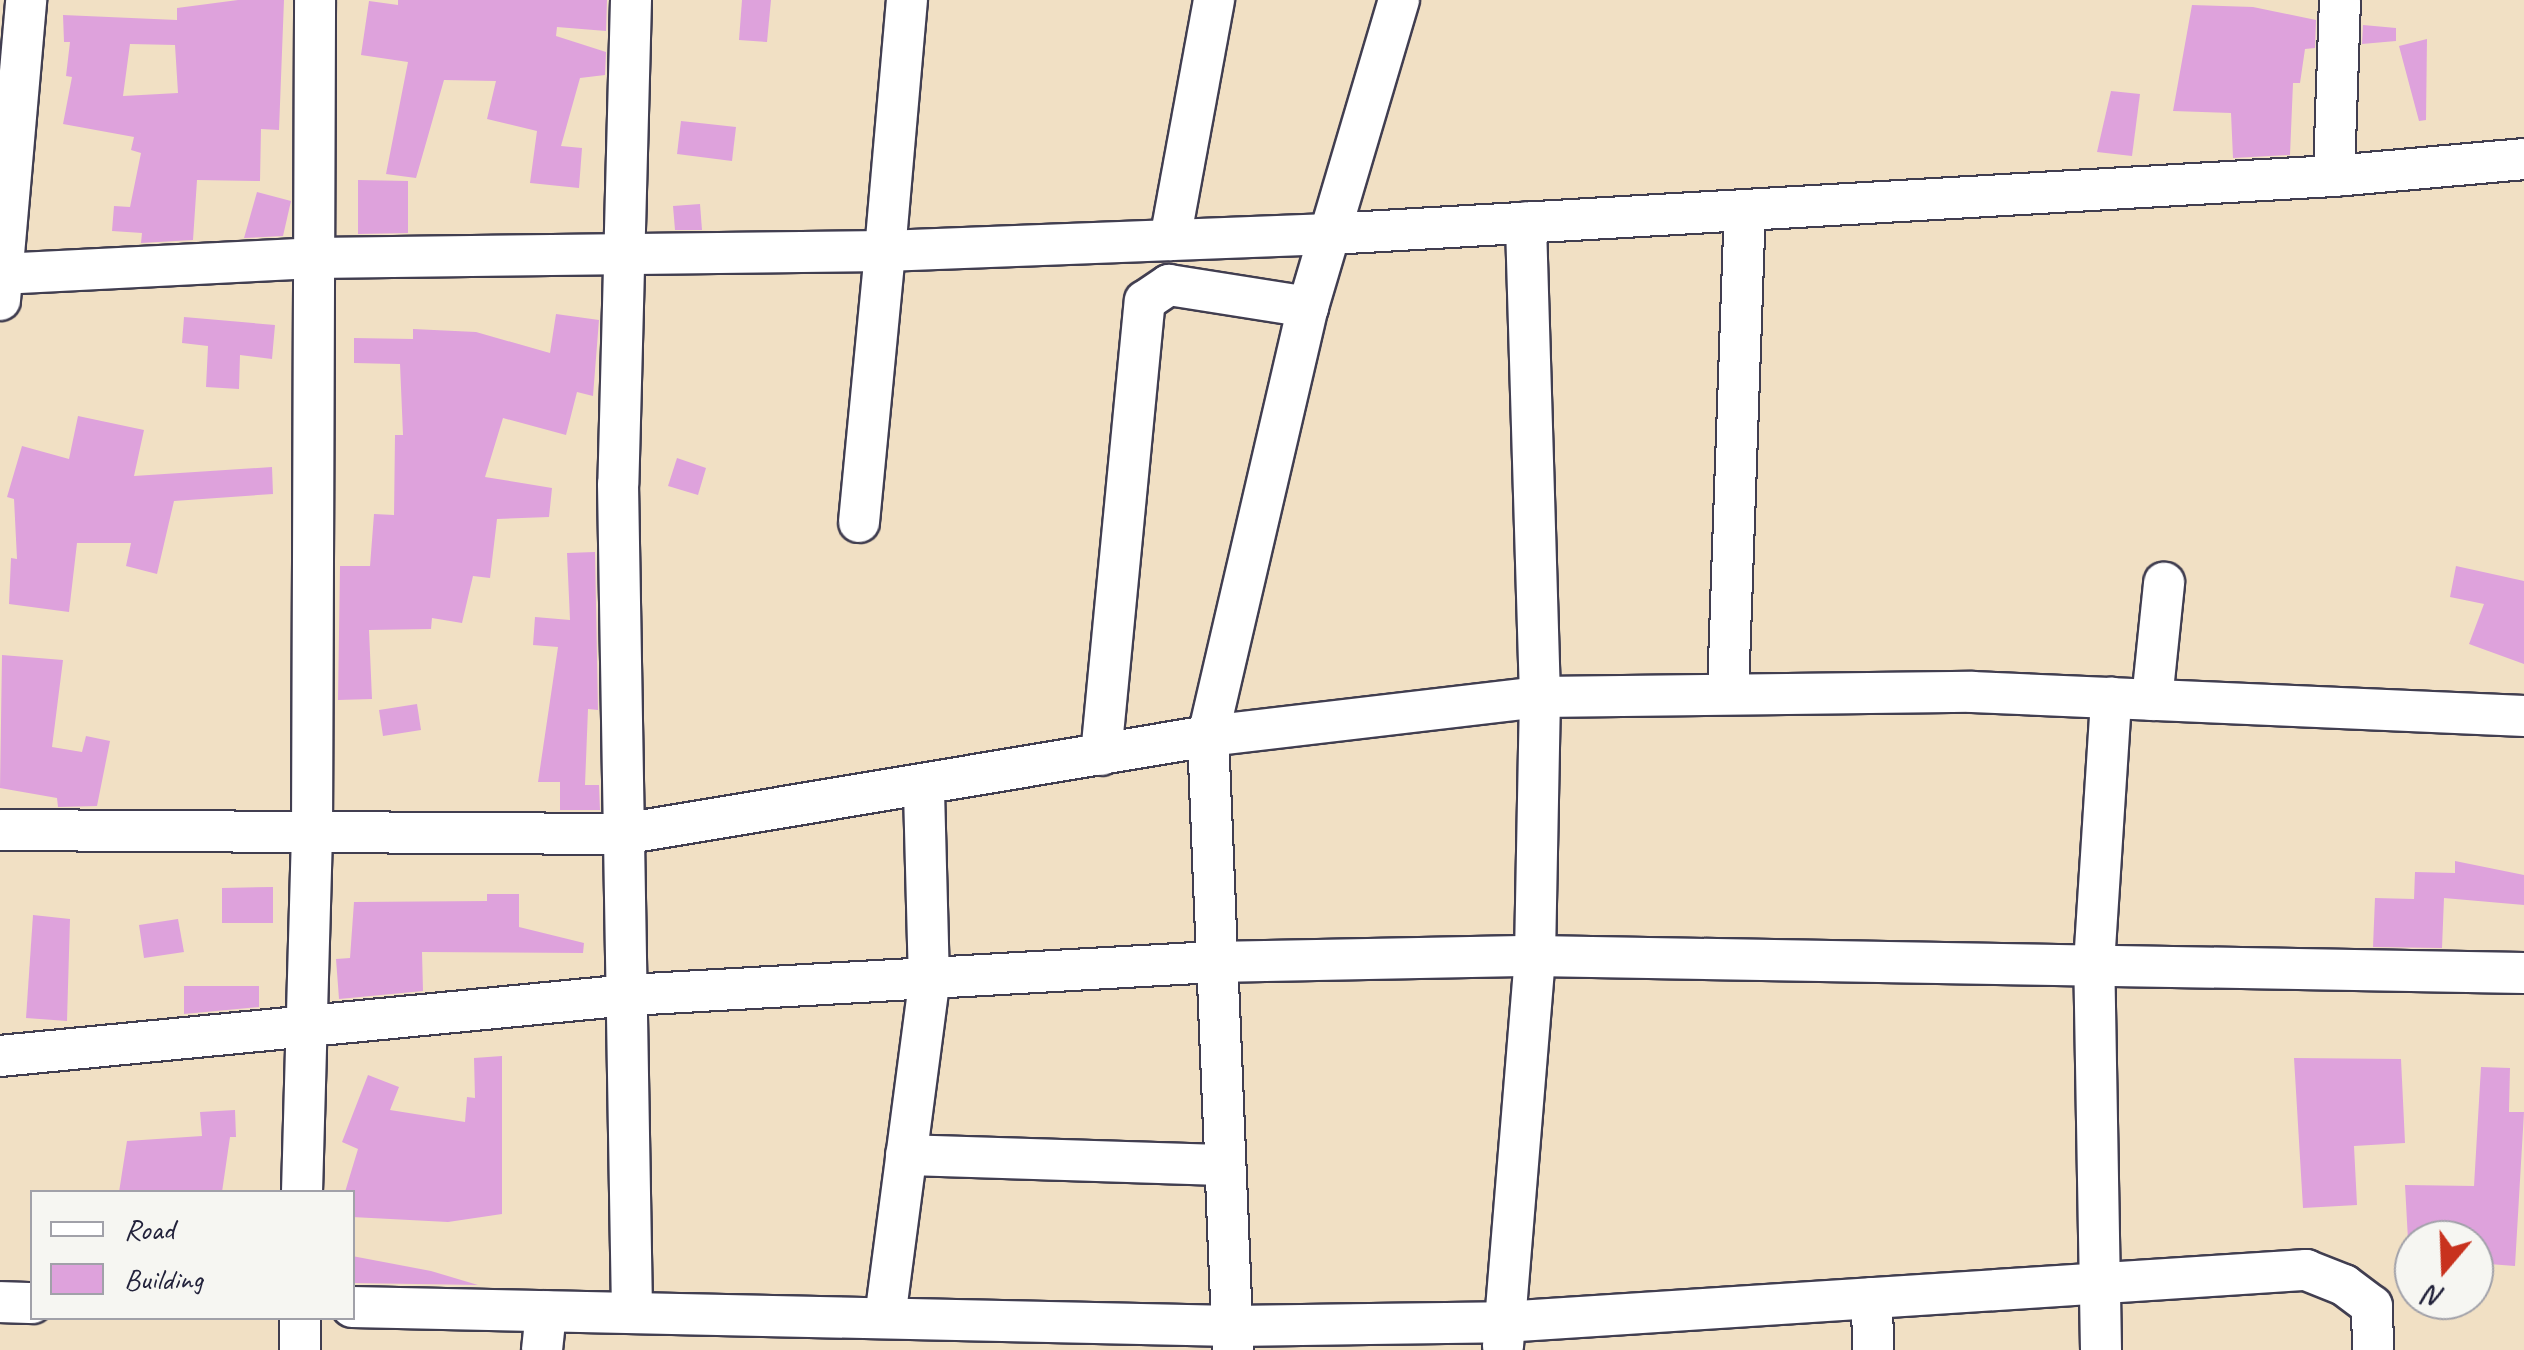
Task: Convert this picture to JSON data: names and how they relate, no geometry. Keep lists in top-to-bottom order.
{
  "legend": ["Road", "Building"],
  "north": "bottom"
}
